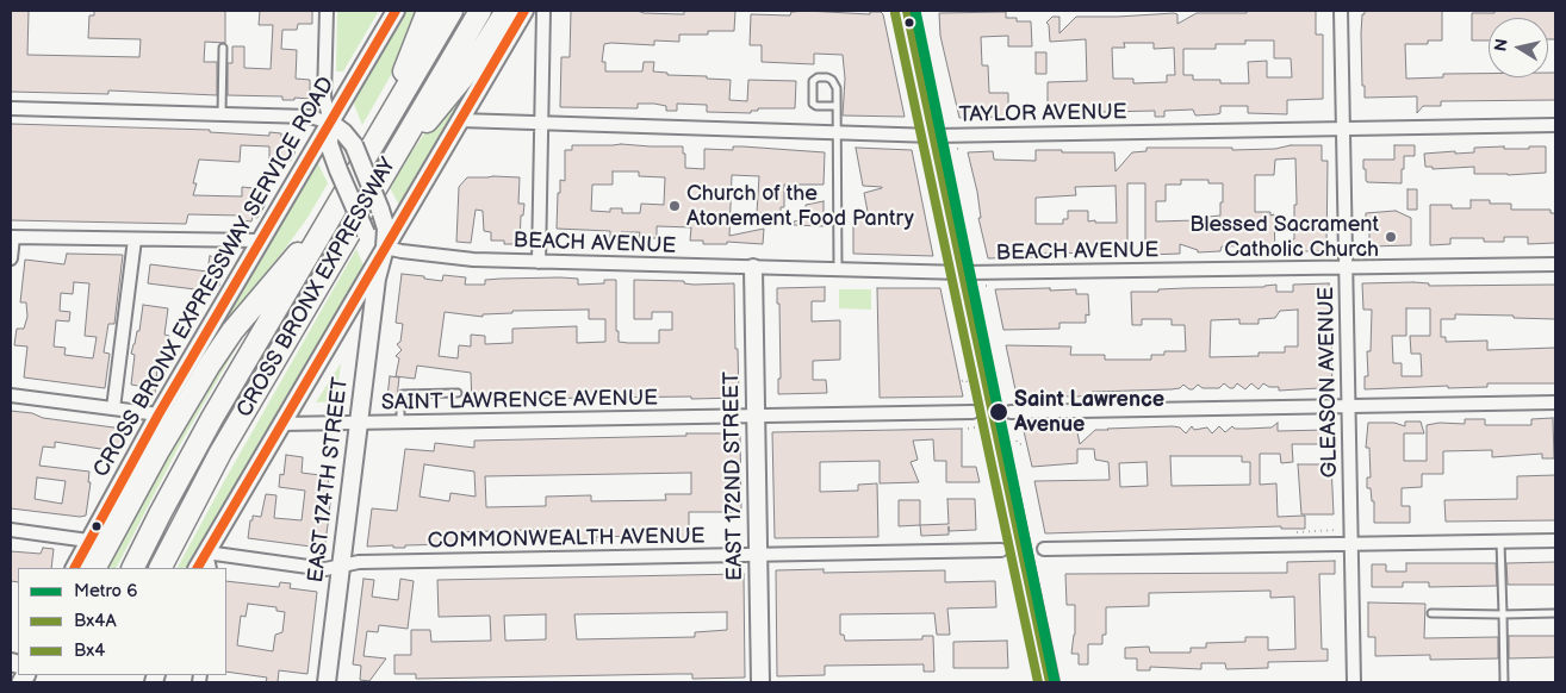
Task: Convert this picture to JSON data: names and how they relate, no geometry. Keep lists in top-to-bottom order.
{
  "streets": {
    "highway": ["CROSS BRONX EXPRESSWAY"],
    "main road": ["CROSS BRONX EXPRESSWAY SERVICE ROAD", "EAST 172ND STREET", "EAST 174TH STREET"],
    "street": [
      "TAYLOR AVENUE",
      "BEACH AVENUE",
      "GLEASON AVENUE",
      "SAINT LAWRENCE AVENUE",
      "COMMONWEALTH AVENUE"
    ]
  },
  "crossings": [
    ["TAYLOR AVENUE", "GLEASON AVENUE"],
    ["BEACH AVENUE", "GLEASON AVENUE"],
    ["BEACH AVENUE", "EAST 172ND STREET"],
    ["BEACH AVENUE", "EAST 174TH STREET"],
    ["CROSS BRONX EXPRESSWAY SERVICE ROAD", "EAST 174TH STREET"],
    ["SAINT LAWRENCE AVENUE", "EAST 172ND STREET"],
    ["SAINT LAWRENCE AVENUE", "EAST 174TH STREET"],
    ["EAST 172ND STREET", "COMMONWEALTH AVENUE"],
    ["EAST 174TH STREET", "COMMONWEALTH AVENUE"]
  ],
  "places": ["Church of the Atonement Food Pantry", "Blessed Sacrament Catholic Church", "Saint Lawrence Avenue"],
  "lines": ["metro line 6", "transit line Bx4A", "transit line Bx4"],
  "legend": ["Metro 6", "Bx4A", "Bx4"],
  "north": "left"
}
